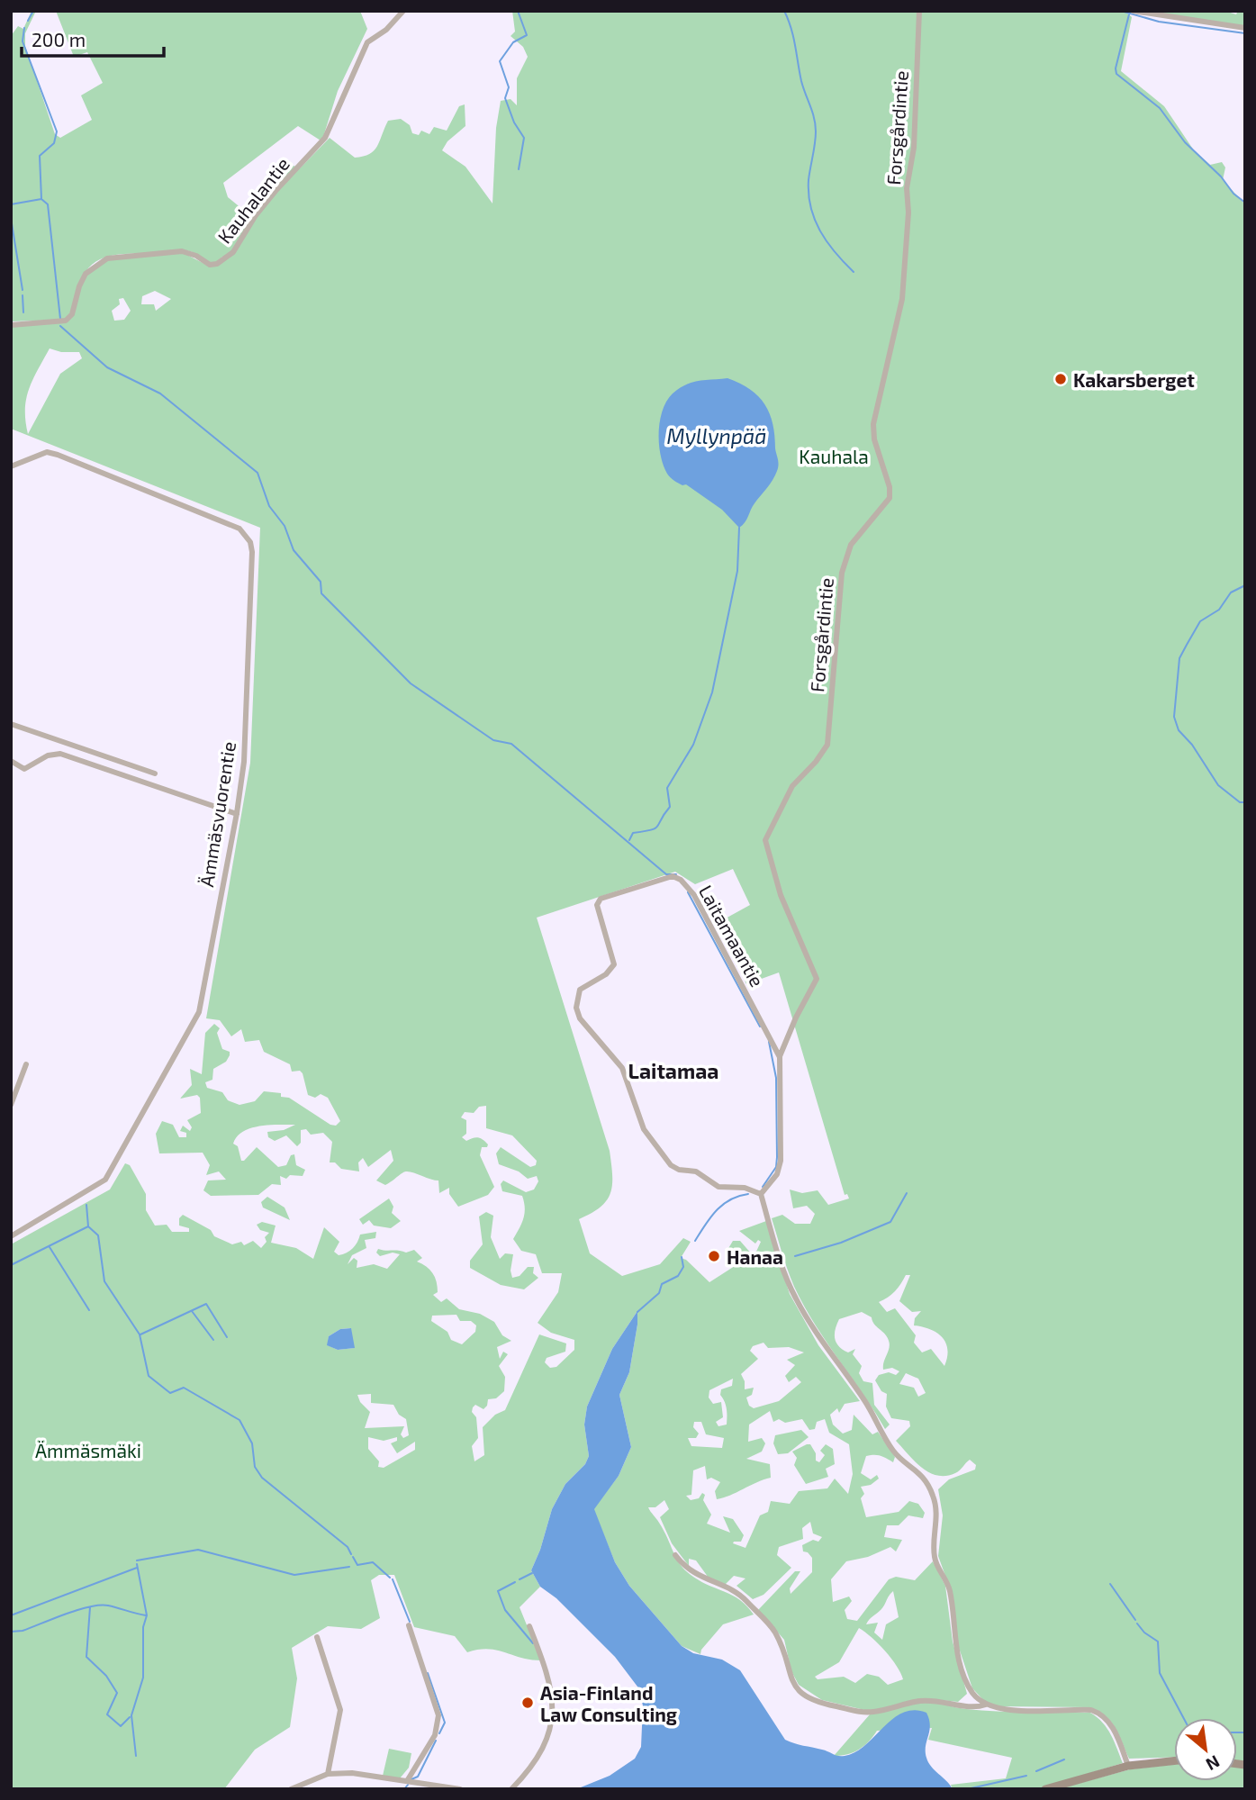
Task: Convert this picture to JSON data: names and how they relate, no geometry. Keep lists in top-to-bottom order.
{
  "streets": {
    "street": [
      "Forsgårdintie",
      "Kauhalantie",
      "Ämmäsvuorentie",
      "Laitamaantie"
    ]
  },
  "crossings": [
    ["Forsgårdintie", "Laitamaantie"]
  ],
  "districts": ["Laitamaa"],
  "water": ["Myllynpää"],
  "parks": ["Kauhala", "Ämmäsmäki"],
  "places": ["Kakarsberget", "Hanaa", "Asia-Finland Law Consulting"],
  "scale_bar": "200 m",
  "north": "bottom right"
}
